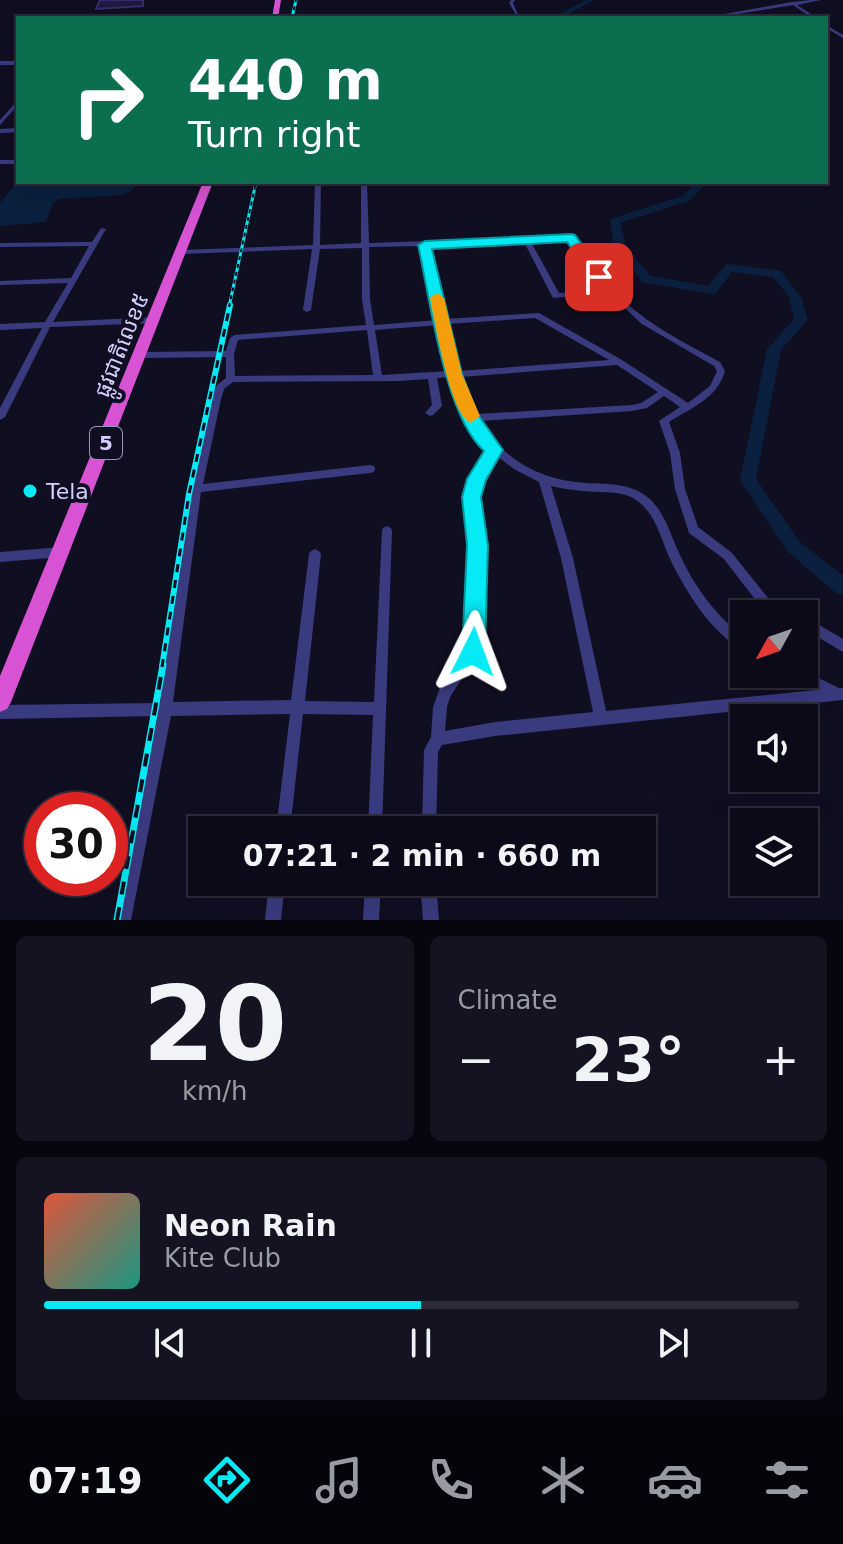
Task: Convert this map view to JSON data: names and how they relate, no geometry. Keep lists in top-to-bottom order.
{
  "streets": {
    "highway": ["ផ្លូវជាតិលេខ៥", "5"]
  },
  "places": ["Tela"],
  "north": "bottom left",
  "page": {
    "turn": ["440 m", "Turn right"],
    "limit": "30",
    "trip": "07:21 · 2 min · 660 m",
    "tile": [
      ["20", "km/h"],
      "Climate"
    ],
    "heat": ["−", "23°", "+"],
    "song": ["Neon Rain", "Kite Club"],
    "tabs": "07:19"
  }
}
